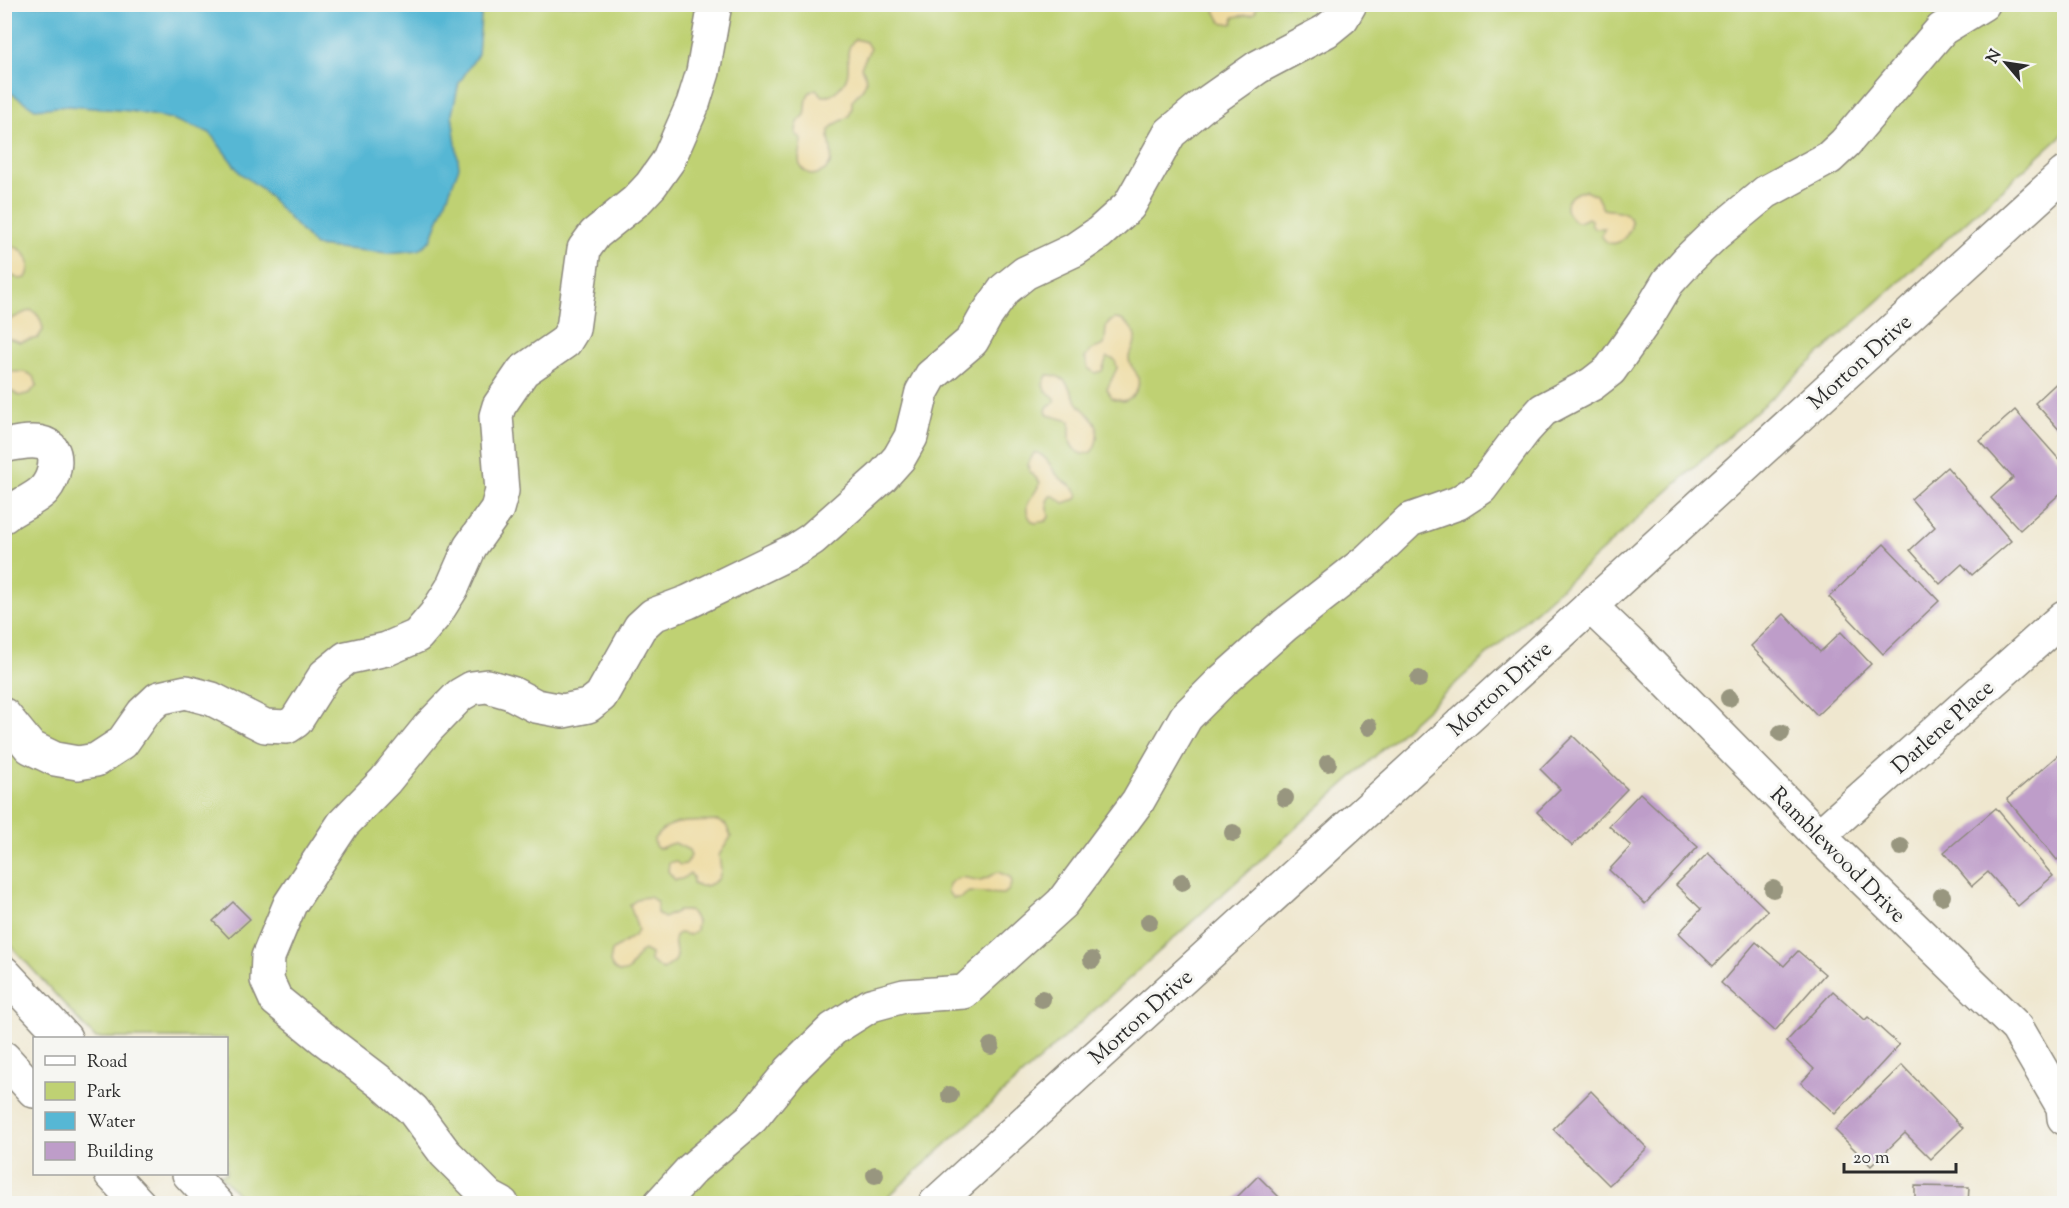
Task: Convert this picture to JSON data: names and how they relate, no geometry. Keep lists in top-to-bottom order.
{
  "streets": {
    "street": ["Morton Drive", "Darlene Place", "Ramblewood Drive"]
  },
  "crossings": [
    ["Morton Drive", "Ramblewood Drive"],
    ["Darlene Place", "Ramblewood Drive"]
  ],
  "legend": [
    "Road",
    "Park",
    "Water",
    "Building"
  ],
  "scale_bar": "20 m",
  "north": "top left"
}
